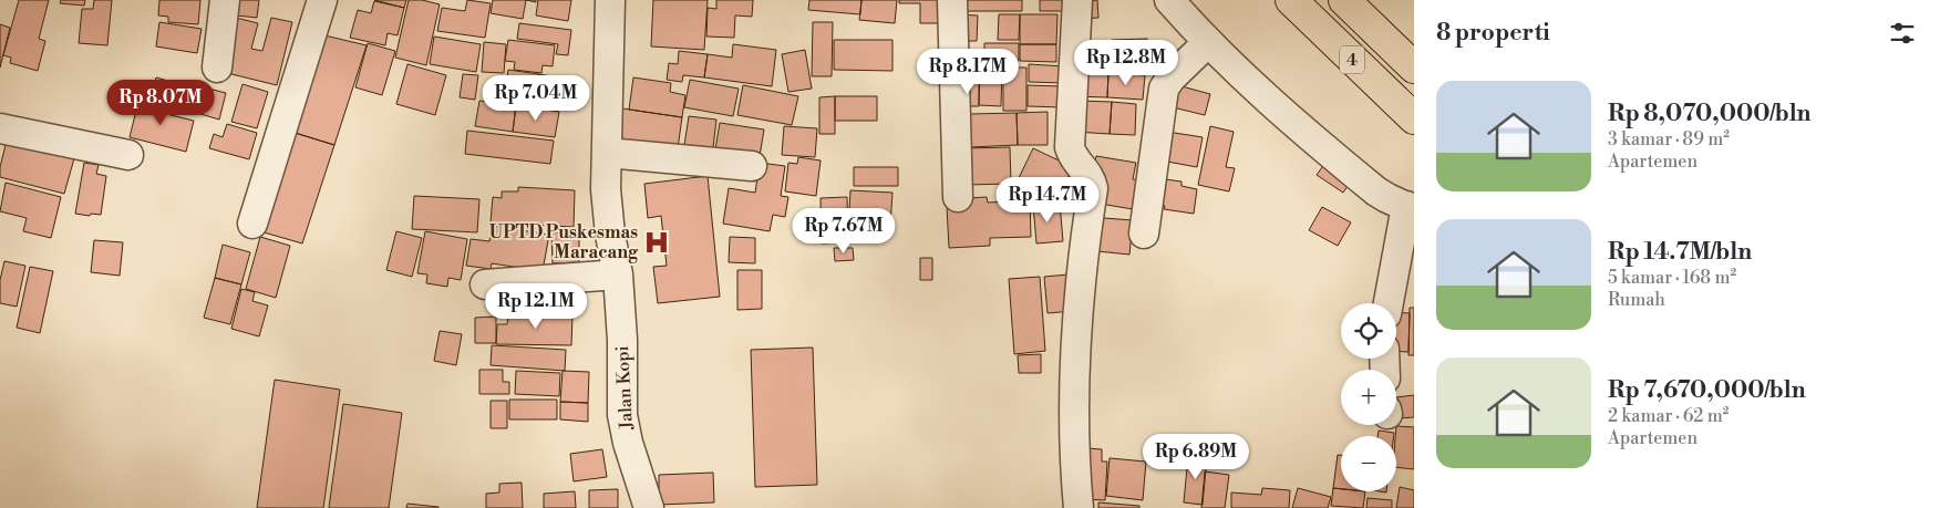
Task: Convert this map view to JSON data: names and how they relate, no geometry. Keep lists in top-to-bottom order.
{
  "streets": {
    "highway": ["4"],
    "street": ["Jalan Kopi"]
  },
  "places": {
    "hospital": ["UPTD Puskesmas Maracang"]
  },
  "page": {
    "heading": "8 properti",
    "price": [
      "Rp 12.8M",
      "Rp 8.17M",
      "Rp 7.04M",
      "Rp 8.07M",
      "Rp 14.7M",
      "Rp 7.67M",
      "Rp 12.1M",
      "Rp 6.89M"
    ],
    "list": [
      {
        "name": "Rp 8,070,000/bln",
        "note": "3 kamar · 89 m² · Apartemen"
      },
      {
        "name": "Rp 14.7M/bln",
        "note": "5 kamar · 168 m² · Rumah"
      },
      {
        "name": "Rp 7,670,000/bln",
        "note": "2 kamar · 62 m² · Apartemen"
      }
    ],
    "map_buttons": ["+", "−"]
  }
}
